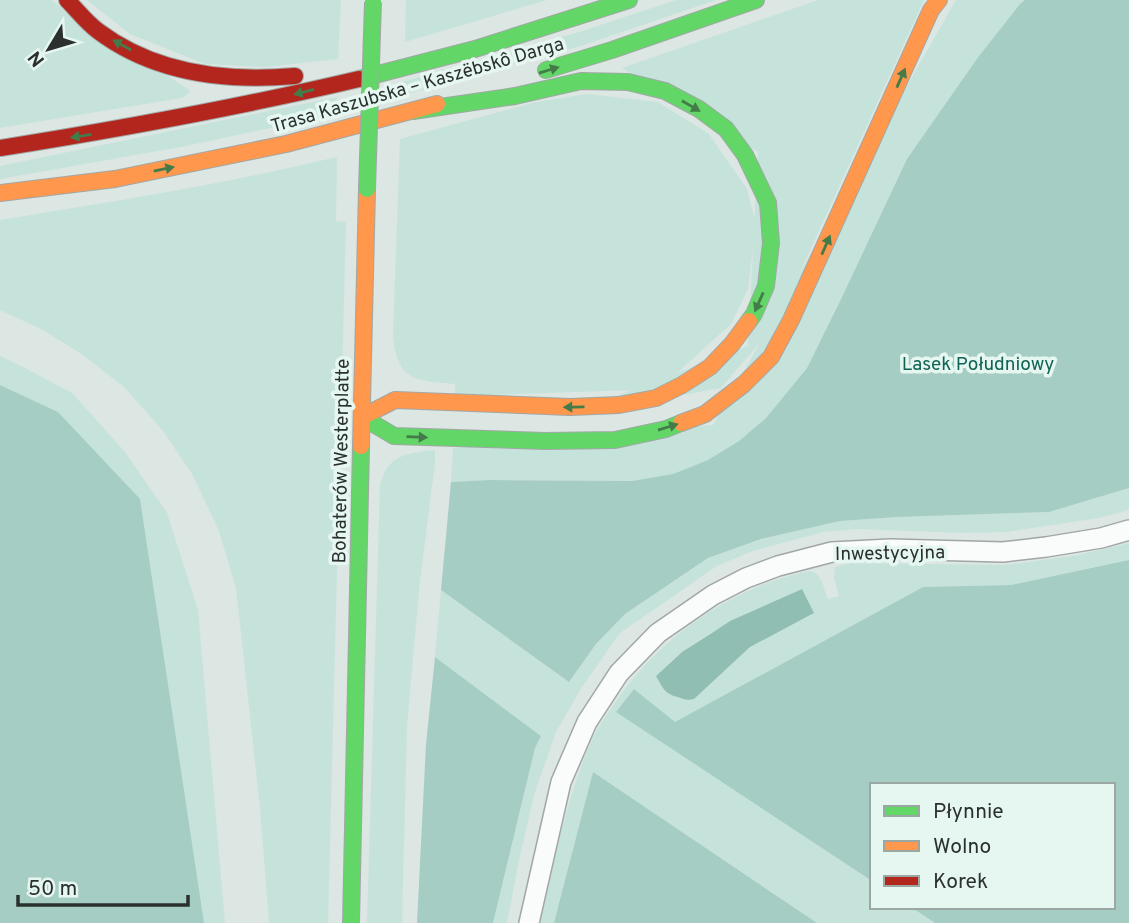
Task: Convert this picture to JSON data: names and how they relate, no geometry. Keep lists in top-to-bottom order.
{
  "streets": {
    "main road": ["Trasa Kaszubska – Kaszëbskô Darga", "Bohaterów Westerplatte"],
    "street": ["Inwestycyjna"]
  },
  "parks": ["Lasek Południowy"],
  "legend": ["Płynnie", "Wolno", "Korek"],
  "scale_bar": "50 m",
  "north": "bottom left"
}
